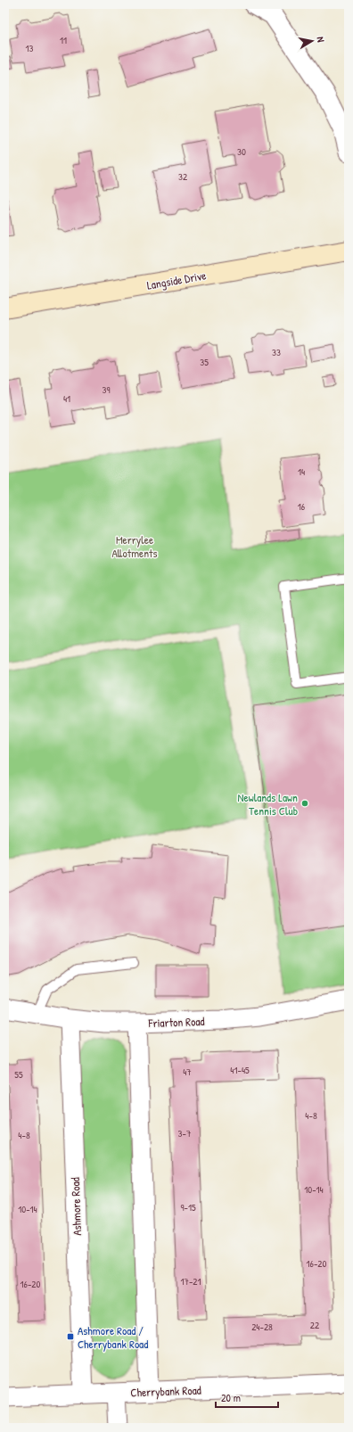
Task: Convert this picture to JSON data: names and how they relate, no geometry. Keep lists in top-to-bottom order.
{
  "streets": {
    "street": [
      "Langside Drive",
      "Friarton Road",
      "Ashmore Road",
      "Cherrybank Road"
    ]
  },
  "crossings": [
    ["Friarton Road", "Ashmore Road"],
    ["Ashmore Road", "Cherrybank Road"]
  ],
  "parks": ["Merrylee Allotments"],
  "places": {
    "other": ["Newlands Lawn Tennis Club"],
    "transit": ["Ashmore Road / Cherrybank Road"]
  },
  "house_numbers": [
    "11",
    "13",
    "30",
    "32",
    "33",
    "35",
    "39",
    "41",
    "14",
    "16",
    "41-45",
    "47",
    "55",
    "4-8",
    "3-7",
    "4-8",
    "10-14",
    "9-15",
    "10-14",
    "16-20",
    "17-21",
    "16-20",
    "22",
    "24-28"
  ],
  "scale_bar": "20 m",
  "north": "right"
}
